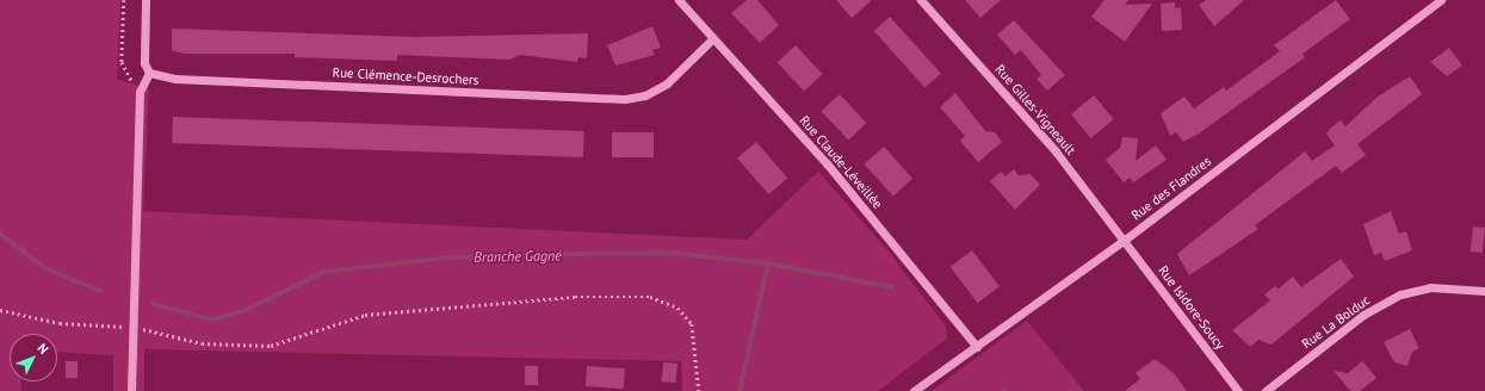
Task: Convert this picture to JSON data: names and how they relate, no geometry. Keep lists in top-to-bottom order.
{
  "streets": {
    "street": [
      "Rue Clémence-Desrochers",
      "Rue Gilles-Vigneault",
      "Rue Claude-Léveillée",
      "Rue des Flandres",
      "Rue Isidore-Soucy",
      "Rue La Bolduc"
    ]
  },
  "crossings": [
    ["Rue Clémence-Desrochers", "Rue Claude-Léveillée"],
    ["Rue Gilles-Vigneault", "Rue des Flandres"],
    ["Rue Gilles-Vigneault", "Rue Isidore-Soucy"],
    ["Rue Claude-Léveillée", "Rue des Flandres"],
    ["Rue des Flandres", "Rue Isidore-Soucy"]
  ],
  "water": ["Branche Gagné"],
  "north": "top right"
}
